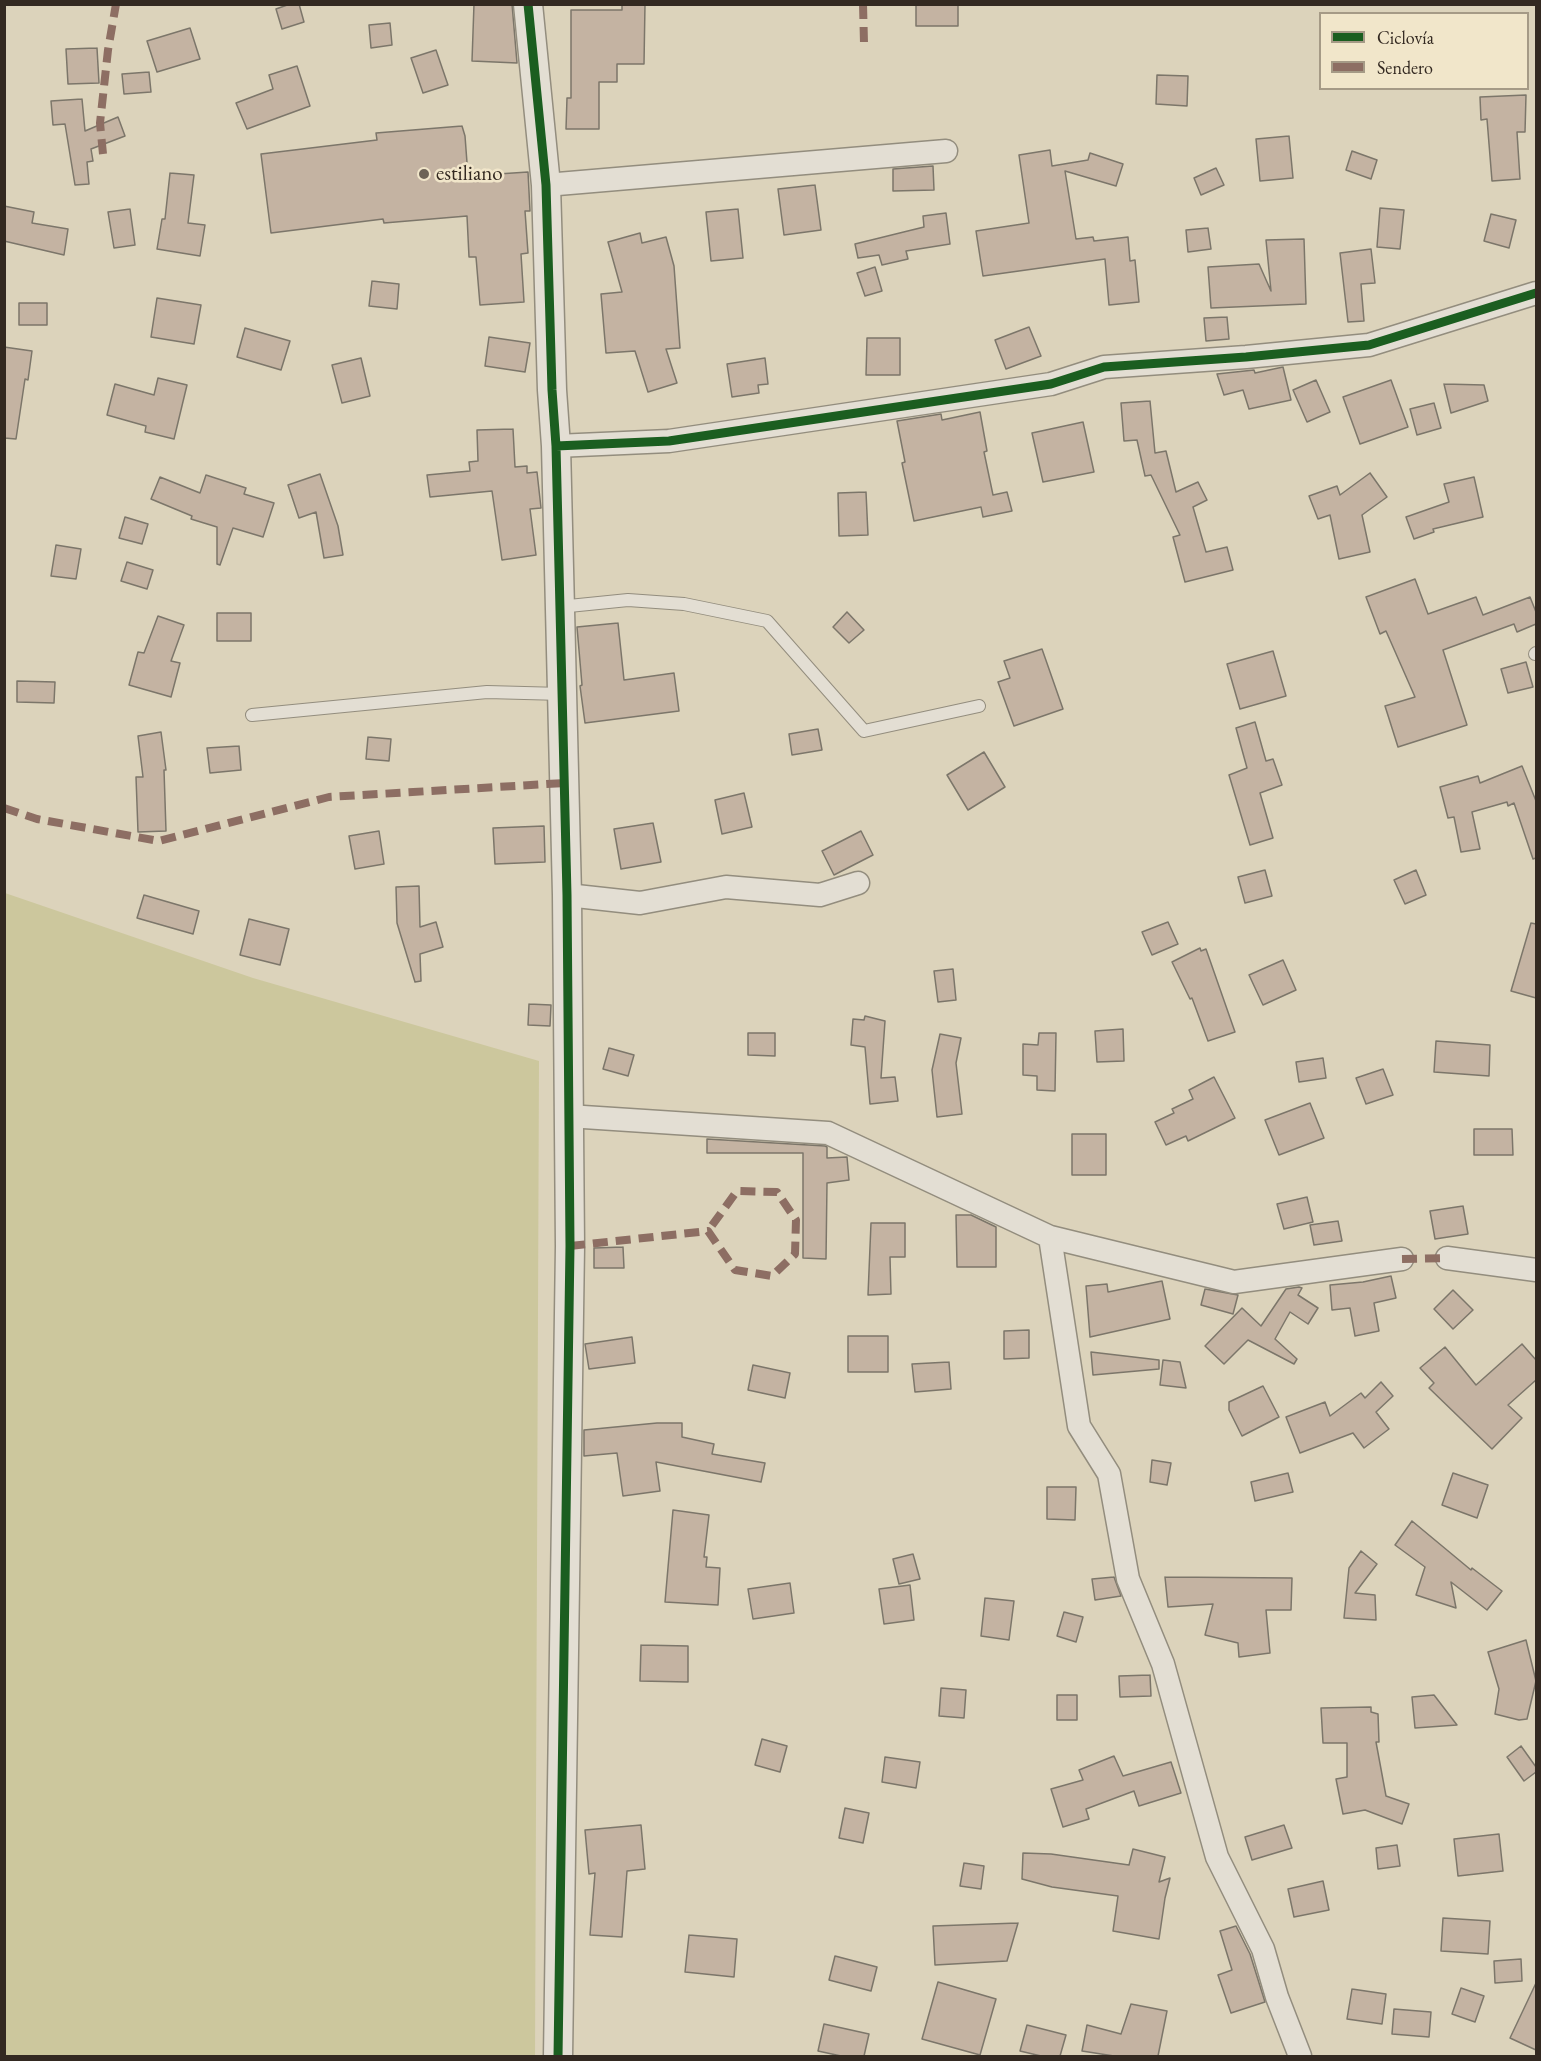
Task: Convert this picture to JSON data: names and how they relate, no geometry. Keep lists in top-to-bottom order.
{
  "places": ["estiliano"],
  "legend": ["Ciclovía", "Sendero"]
}
